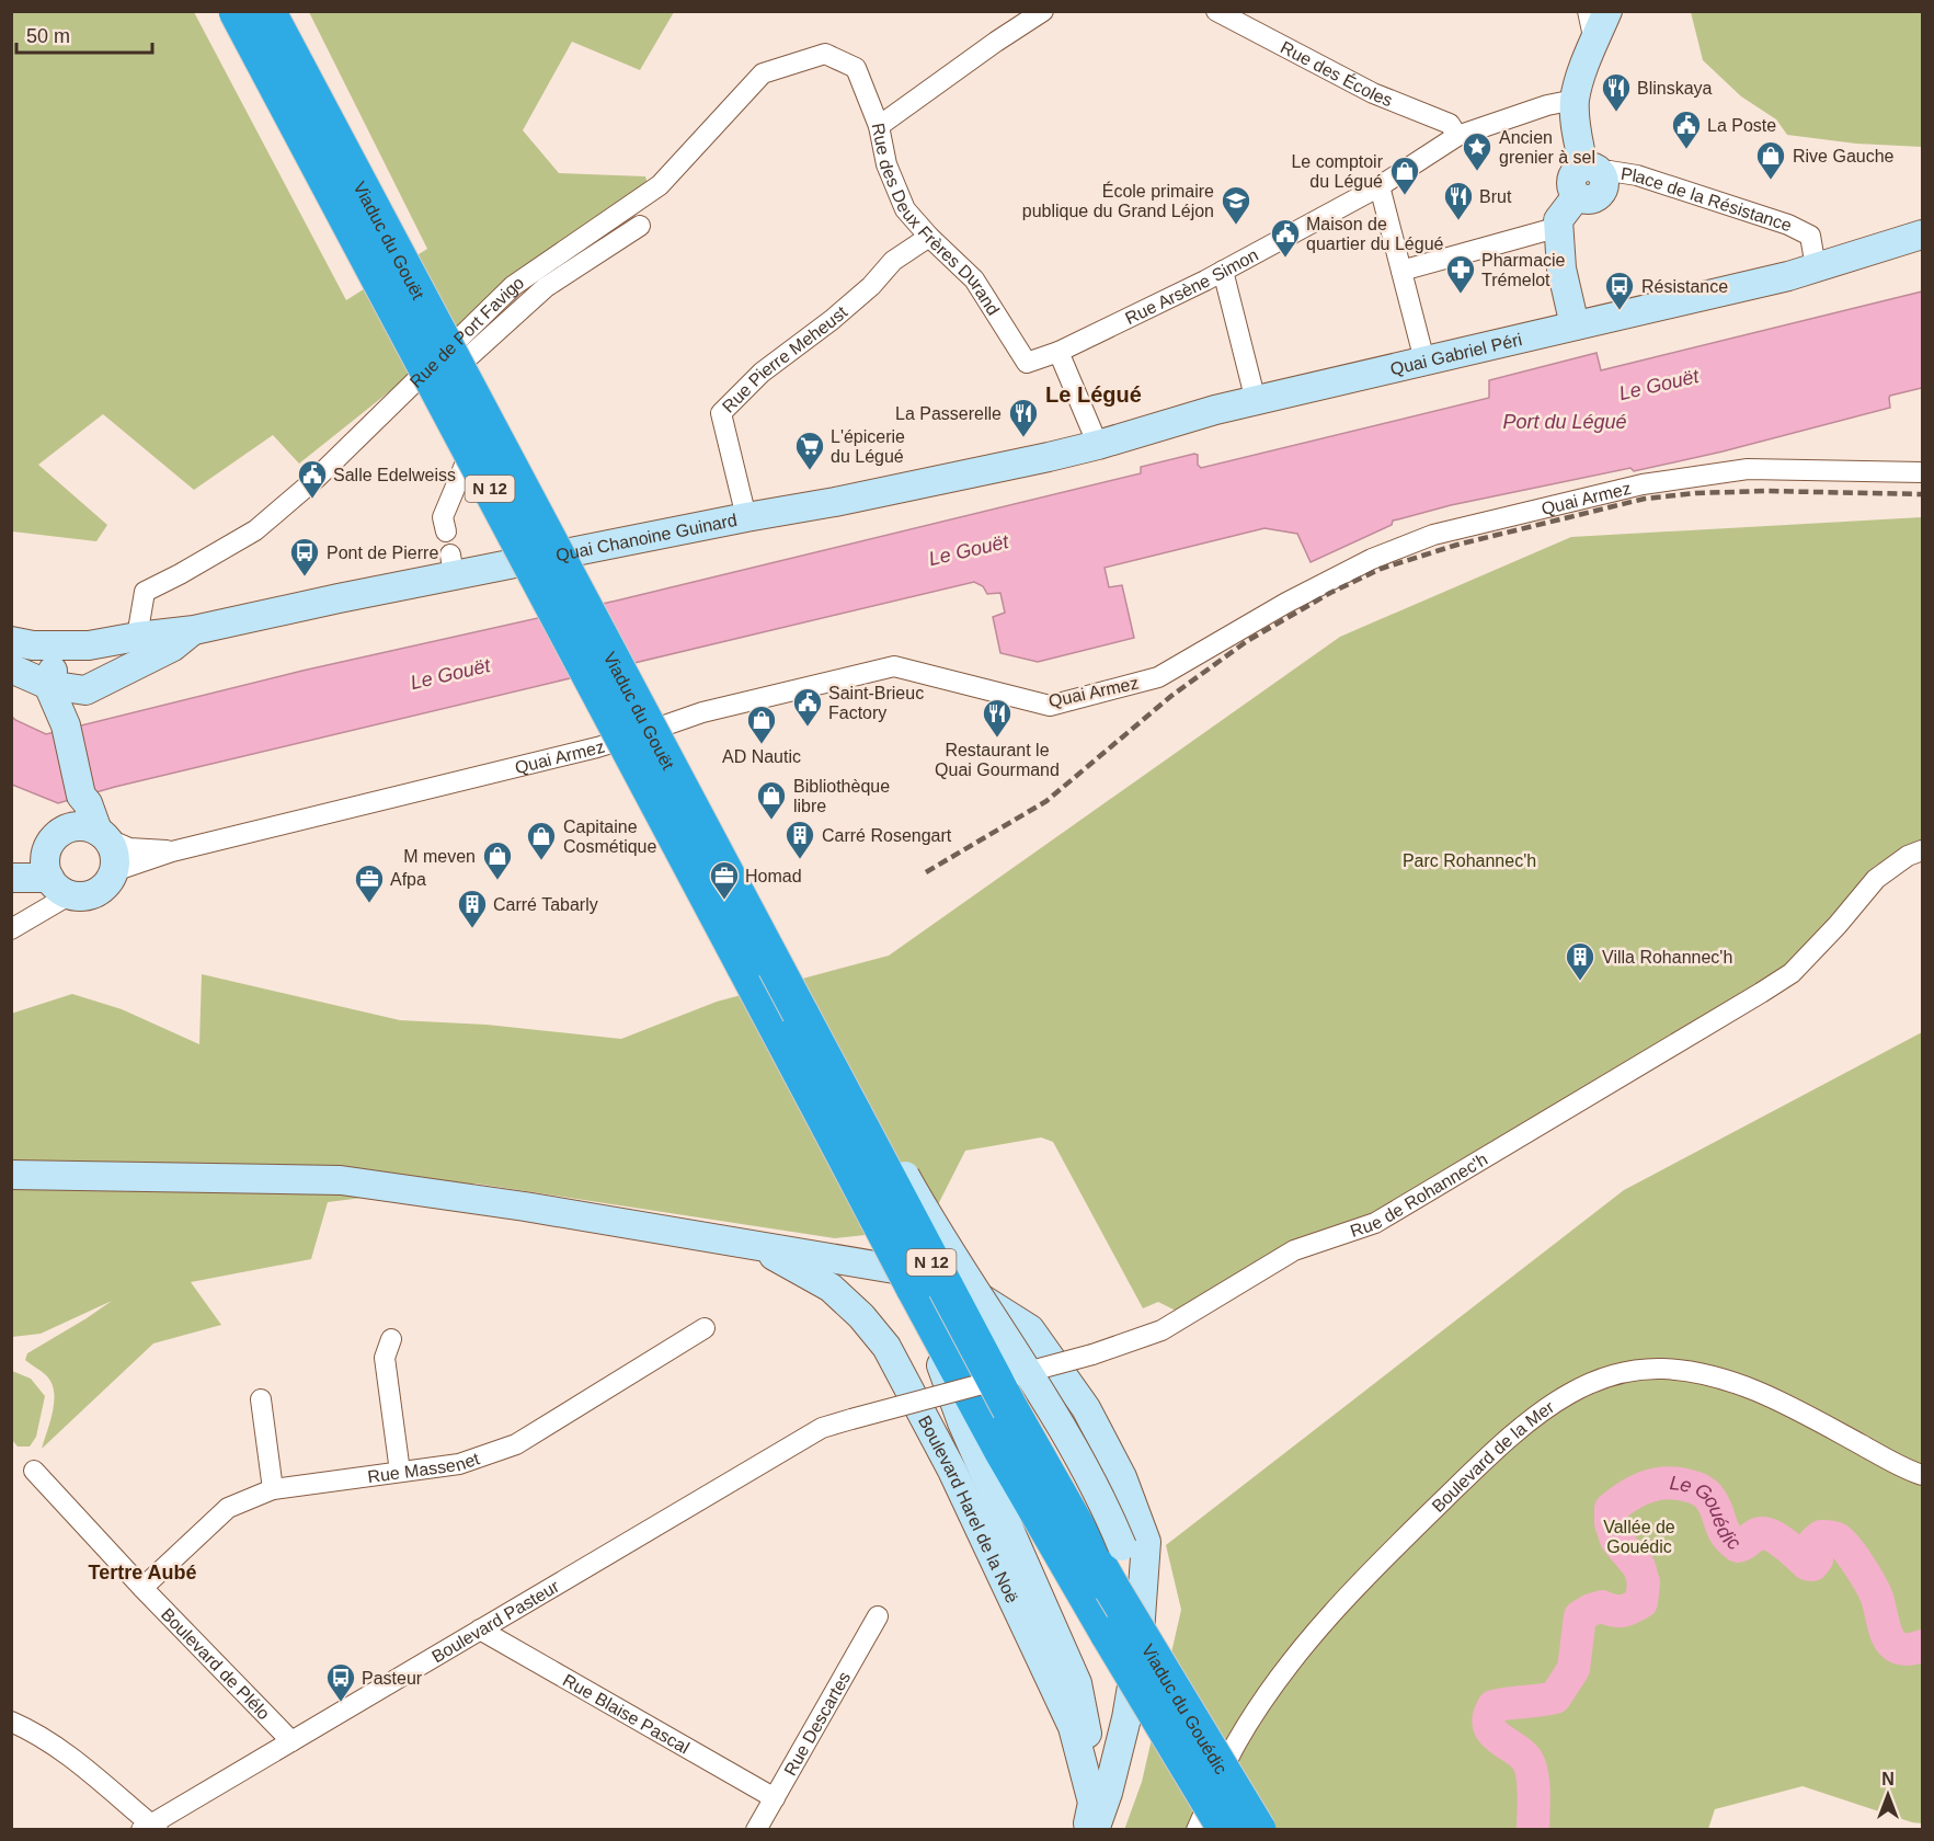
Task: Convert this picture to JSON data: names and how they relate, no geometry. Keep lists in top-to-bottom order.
{
  "streets": {
    "highway": ["Viaduc du Gouët", "N 12", "Viaduc du Gouédic"],
    "main road": ["Quai Gabriel Péri", "Quai Chanoine Guinard", "Boulevard Harel de la Noë"],
    "street": [
      "Rue des Écoles",
      "Place de la Résistance",
      "Rue des Deux Frères Durand",
      "Rue Arsène Simon",
      "Rue de Port Favigo",
      "Rue Pierre Meheust",
      "Quai Armez",
      "Rue de Rohannec'h",
      "Boulevard de la Mer",
      "Rue Massenet",
      "Boulevard Pasteur",
      "Boulevard de Plélo",
      "Rue Blaise Pascal",
      "Rue Descartes"
    ]
  },
  "crossings": [
    ["Rue des Écoles", "Rue Arsène Simon"],
    ["Place de la Résistance", "Quai Gabriel Péri"],
    ["Rue des Deux Frères Durand", "Rue Arsène Simon"],
    ["Rue des Deux Frères Durand", "Rue de Port Favigo"],
    ["Rue des Deux Frères Durand", "Rue Pierre Meheust"],
    ["Viaduc du Gouët", "Viaduc du Gouédic"],
    ["Rue de Port Favigo", "Quai Chanoine Guinard"],
    ["Quai Gabriel Péri", "Quai Chanoine Guinard"],
    ["Rue Pierre Meheust", "Quai Chanoine Guinard"],
    ["Rue de Rohannec'h", "Boulevard Pasteur"],
    ["Rue Massenet", "Boulevard de Plélo"],
    ["Boulevard Pasteur", "Boulevard de Plélo"],
    ["Boulevard Pasteur", "Rue Blaise Pascal"],
    ["Rue Blaise Pascal", "Rue Descartes"]
  ],
  "districts": ["Le Légué", "Tertre Aubé"],
  "water": ["Le Gouët", "Port du Légué", "Le Gouédic"],
  "parks": ["Parc Rohannec'h", "Vallée de Gouédic"],
  "places": {
    "restaurant": [
      "Blinskaya",
      "Brut",
      "La Passerelle",
      "Restaurant le Quai Gourmand"
    ],
    "public building": [
      "La Poste",
      "Maison de quartier du Légué",
      "Salle Edelweiss",
      "Saint-Brieuc Factory"
    ],
    "place": ["Ancien grenier à sel"],
    "shop": [
      "Rive Gauche",
      "Le comptoir du Légué",
      "AD Nautic",
      "Bibliothèque libre",
      "Capitaine Cosmétique",
      "M meven"
    ],
    "school or university": ["École primaire publique du Grand Léjon"],
    "pharmacy": ["Pharmacie Trémelot"],
    "bus stop": ["Résistance", "Pont de Pierre", "Pasteur"],
    "supermarket": ["L'épicerie du Légué"],
    "building": ["Carré Rosengart", "Carré Tabarly", "Villa Rohannec'h"],
    "office": ["Homad", "Afpa"]
  },
  "scale_bar": "50 m",
  "north": "top"
}
